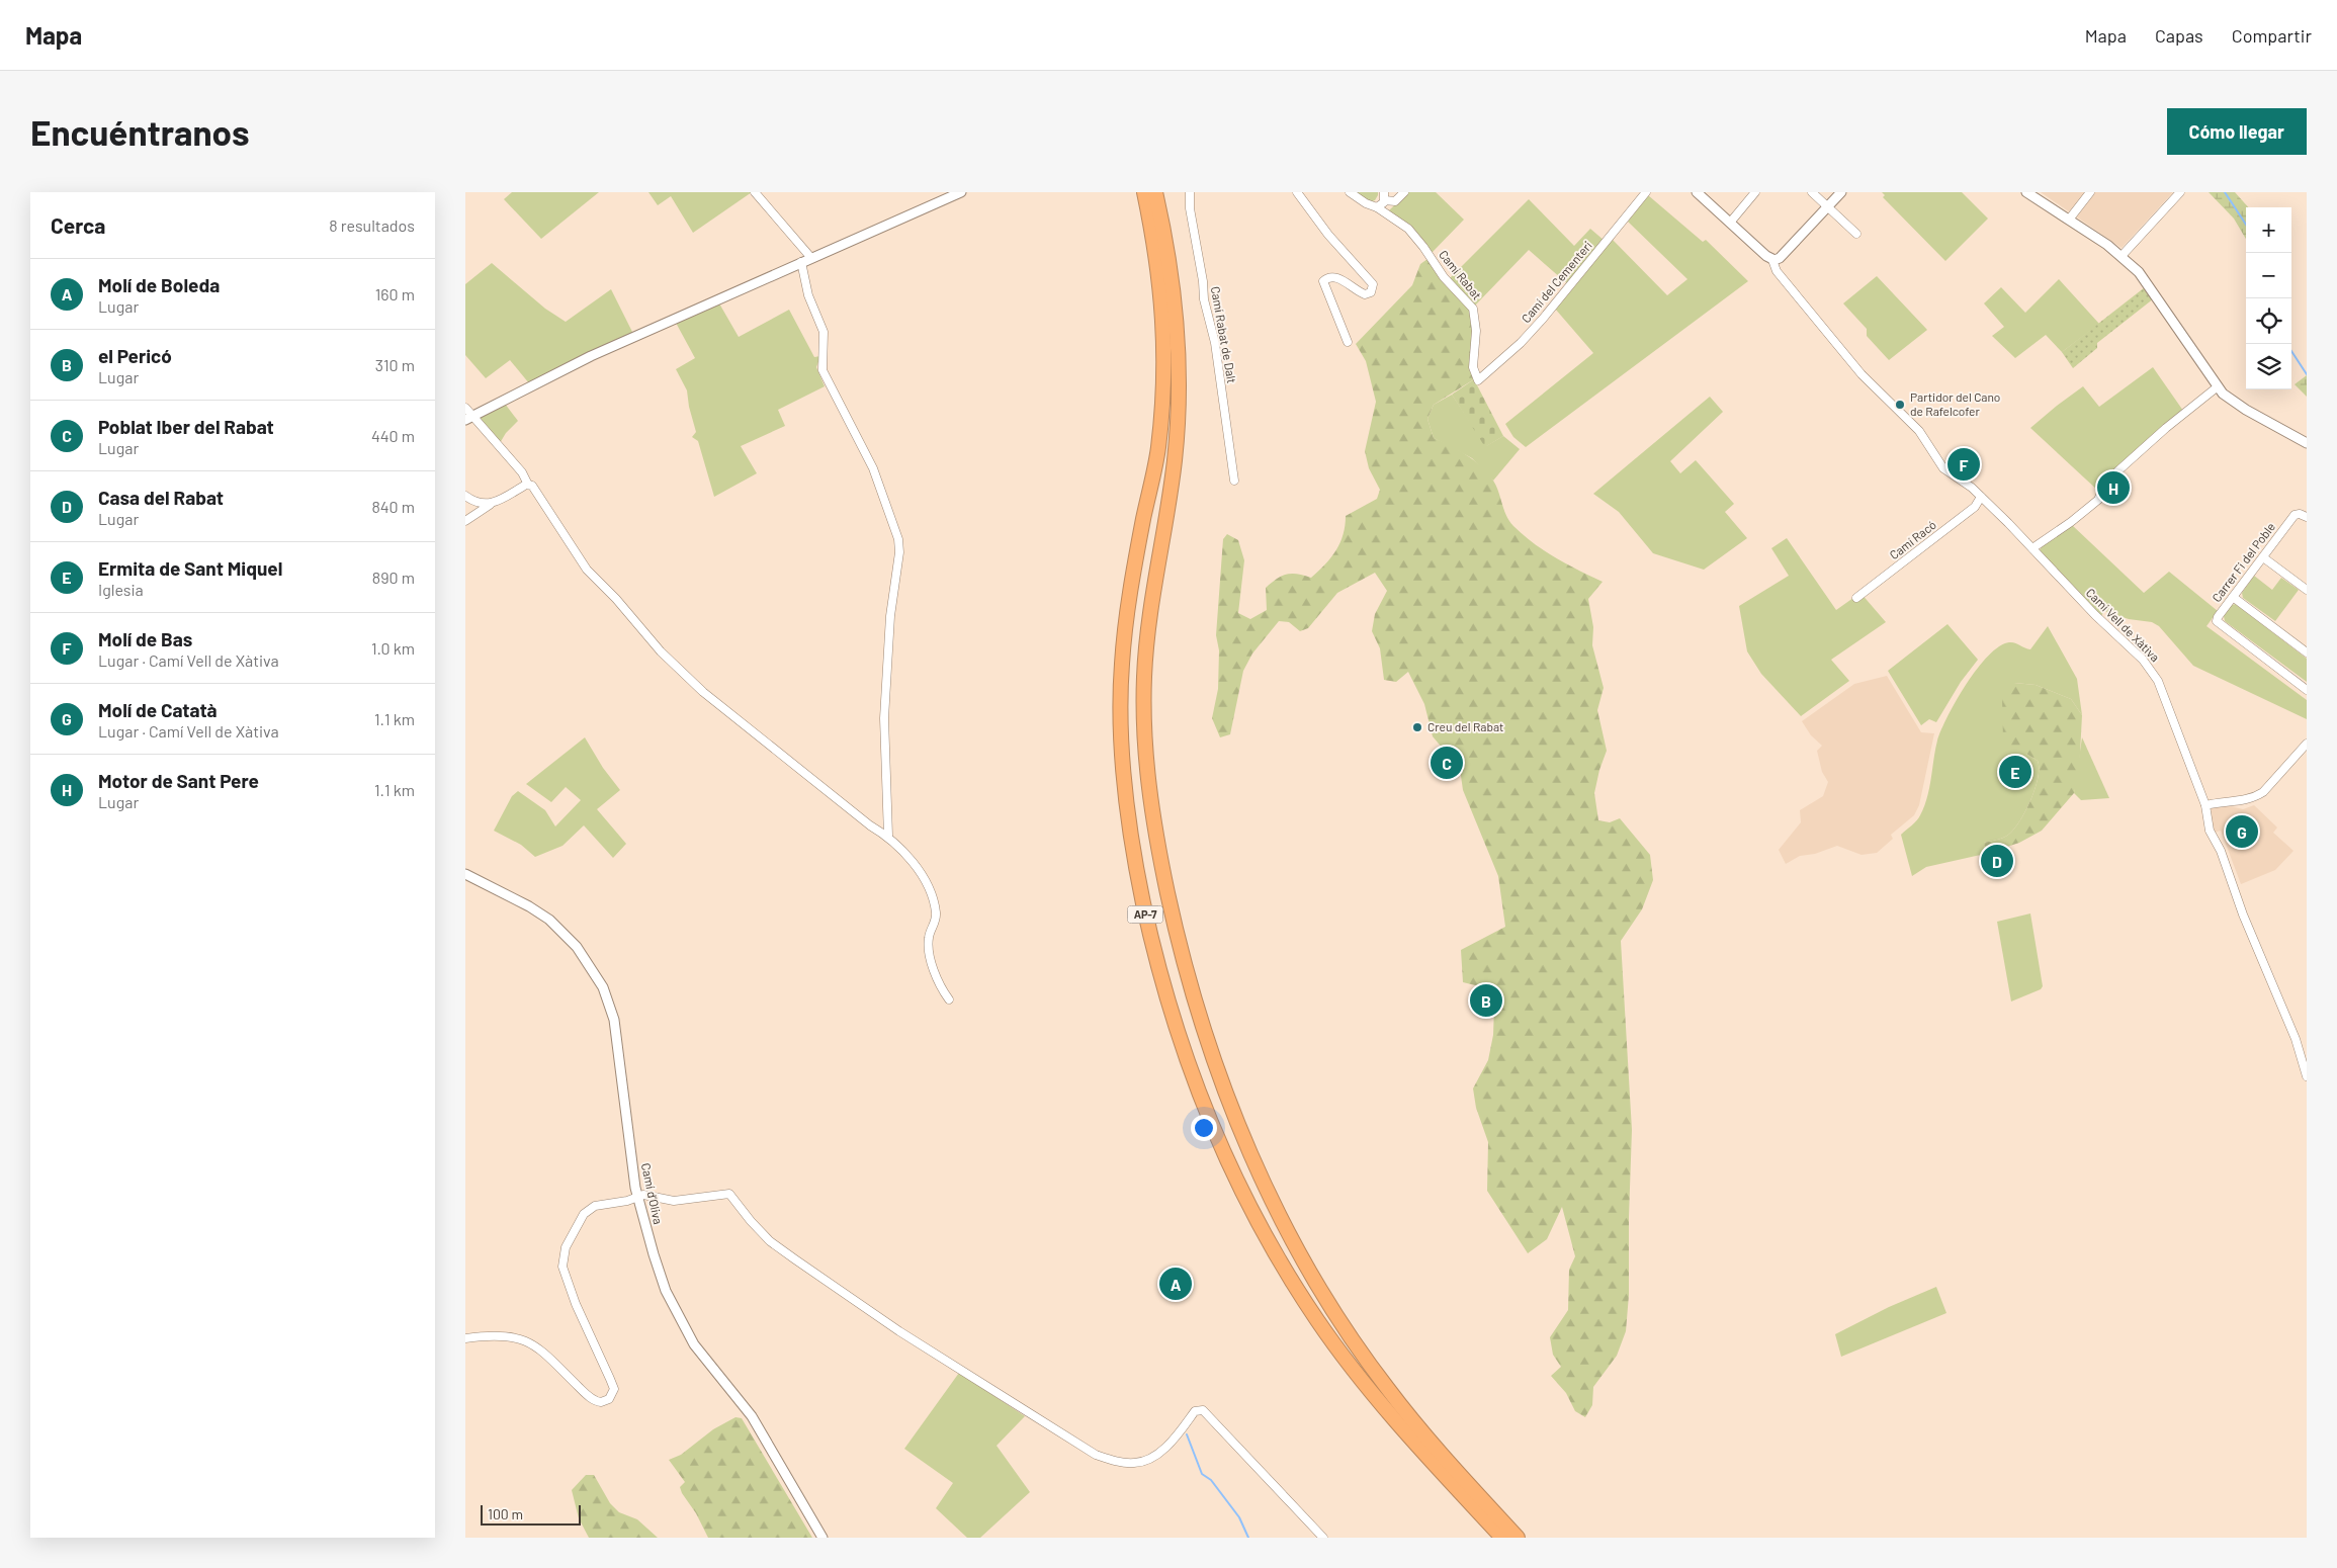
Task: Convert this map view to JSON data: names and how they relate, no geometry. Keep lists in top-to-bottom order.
{
  "streets": {
    "highway": ["AP-7"],
    "street": [
      "Camí Rabat",
      "Camí del Cementeri",
      "Camí Rabat de Dalt",
      "Camí Racó",
      "Carrer Fi del Poble",
      "Camí Vell de Xàtiva",
      "Camí d’Oliva"
    ]
  },
  "crossings": [
    ["Camí Rabat", "Camí del Cementeri"],
    ["Camí Racó", "Camí Vell de Xàtiva"]
  ],
  "places": ["Partidor del Cano de Rafelcofer", "Creu del Rabat"],
  "scale_bar": "100 m",
  "page": {
    "header": "Mapa",
    "nav": ["Mapa", "Capas", "Compartir"],
    "buttons": "Cómo llegar",
    "title": "Encuéntranos",
    "heading": ["Cerca", "8 resultados"],
    "map_buttons": ["+", "−"],
    "list": [
      {
        "mark": "A",
        "name": "Molí de Boleda",
        "note": "Lugar",
        "value": "160 m"
      },
      {
        "mark": "B",
        "name": "el Pericó",
        "note": "Lugar",
        "value": "310 m"
      },
      {
        "mark": "C",
        "name": "Poblat Iber del Rabat",
        "note": "Lugar",
        "value": "440 m"
      },
      {
        "mark": "D",
        "name": "Casa del Rabat",
        "note": "Lugar",
        "value": "840 m"
      },
      {
        "mark": "E",
        "name": "Ermita de Sant Miquel",
        "note": "Iglesia",
        "value": "890 m"
      },
      {
        "mark": "F",
        "name": "Molí de Bas",
        "note": "Lugar · Camí Vell de Xàtiva",
        "value": "1.0 km"
      },
      {
        "mark": "G",
        "name": "Molí de Catatà",
        "note": "Lugar · Camí Vell de Xàtiva",
        "value": "1.1 km"
      },
      {
        "mark": "H",
        "name": "Motor de Sant Pere",
        "note": "Lugar",
        "value": "1.1 km"
      }
    ],
    "pins": [
      "F",
      "H",
      "C",
      "E",
      "G",
      "D",
      "B",
      "A"
    ],
    "scale": "100 m"
  }
}
